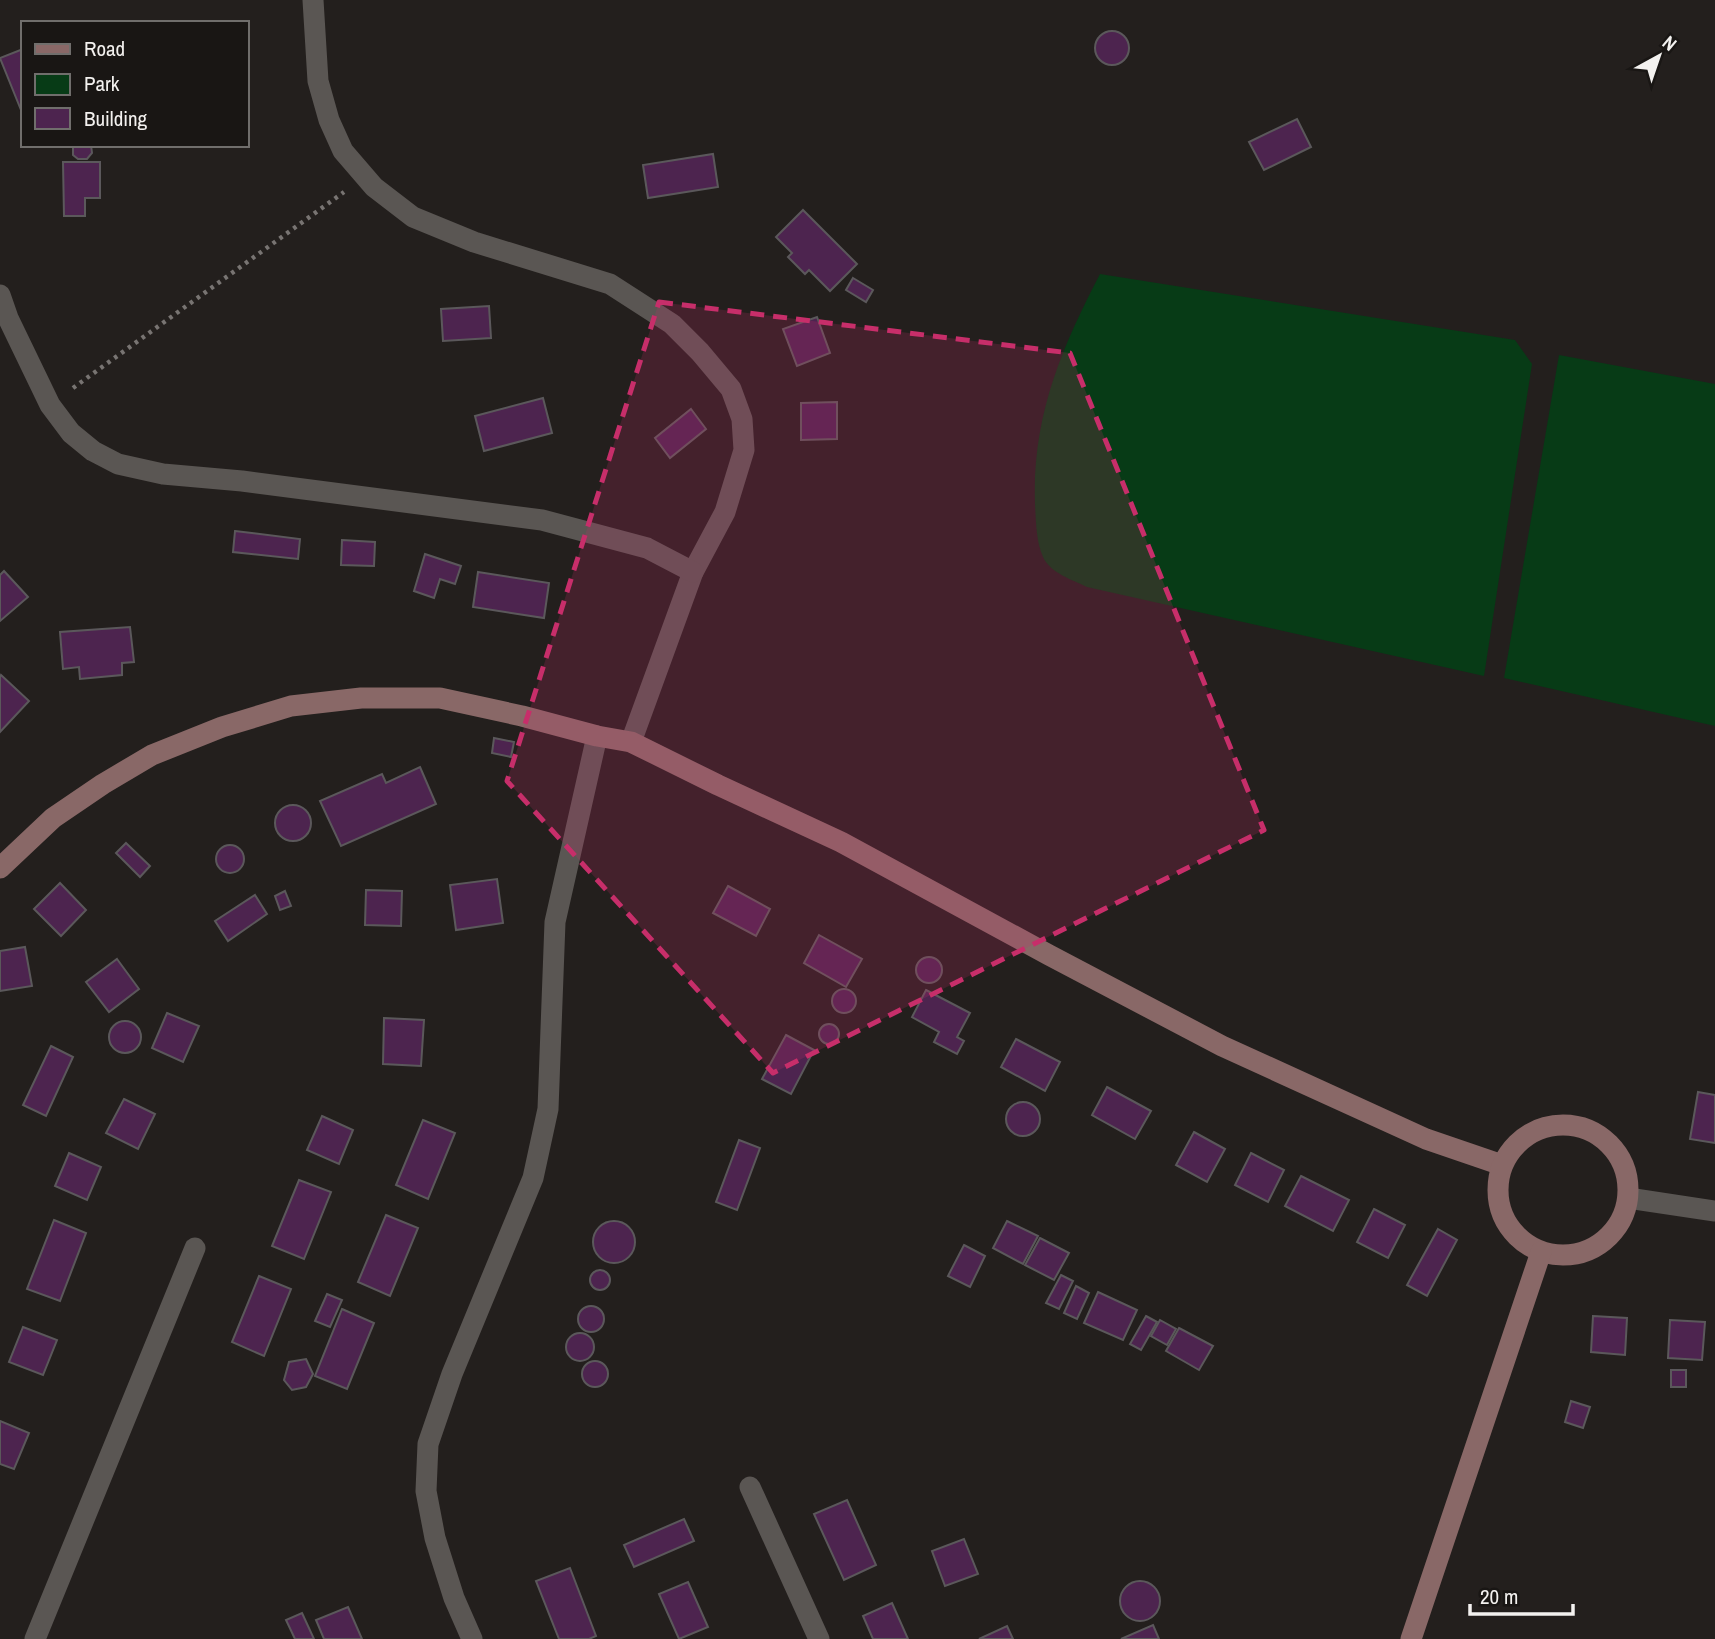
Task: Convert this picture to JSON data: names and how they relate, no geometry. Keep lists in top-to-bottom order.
{
  "legend": ["Road", "Park", "Building"],
  "scale_bar": "20 m",
  "north": "top right"
}
